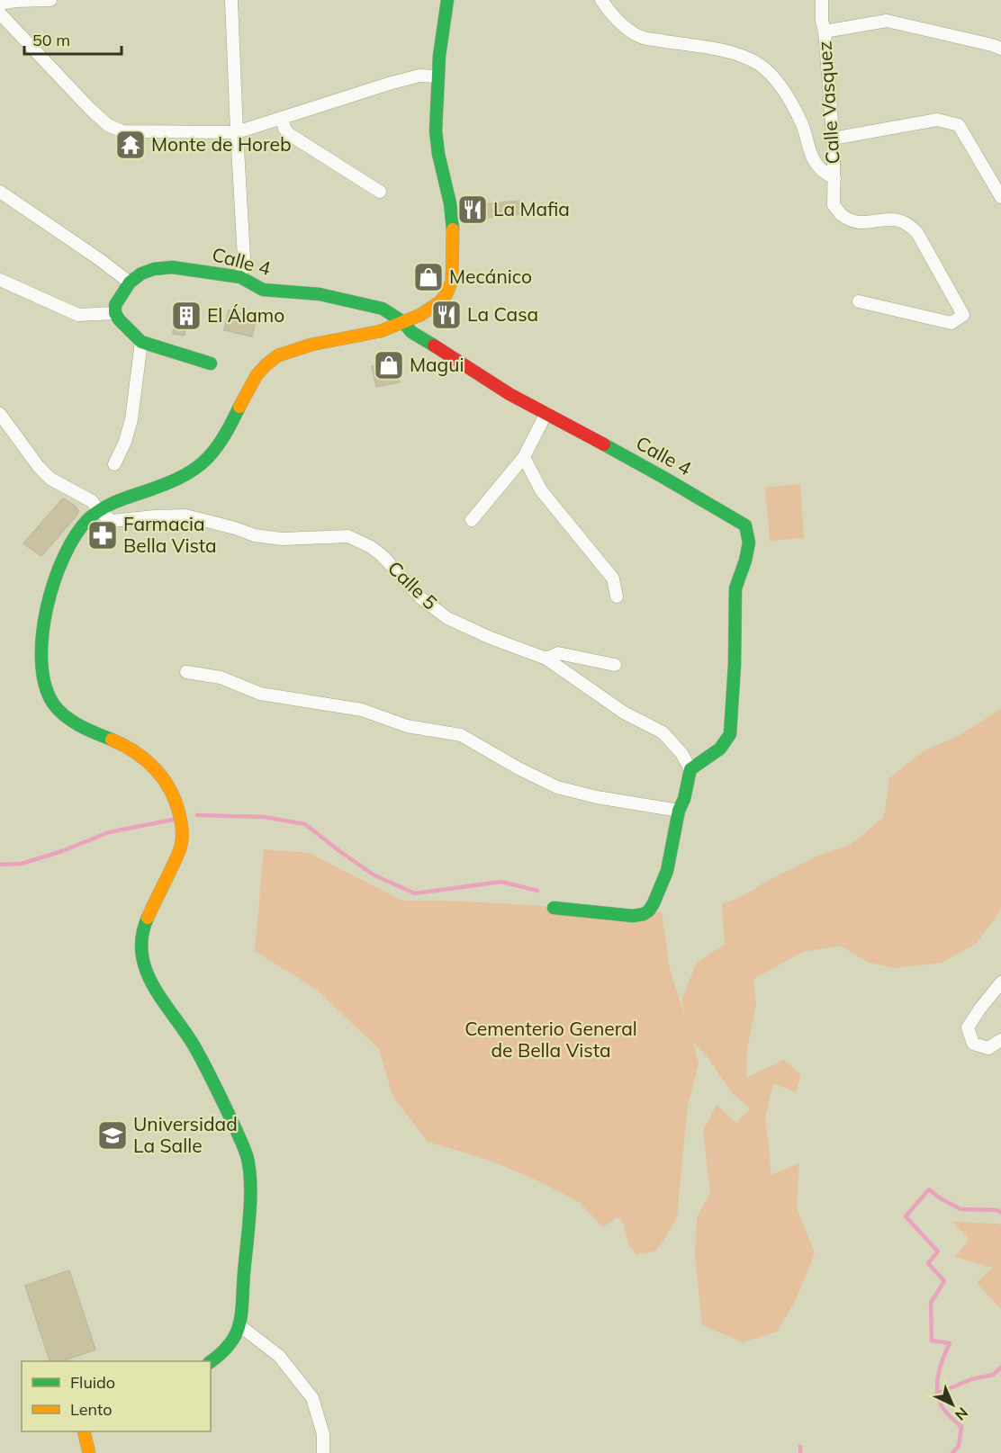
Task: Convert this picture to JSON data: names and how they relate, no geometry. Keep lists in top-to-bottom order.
{
  "streets": {
    "main road": ["Calle 4"],
    "street": ["Calle Vasquez", "Calle 5"]
  },
  "crossings": [
    ["Calle 4", "Calle 5"]
  ],
  "parks": ["Cementerio General de Bella Vista"],
  "places": {
    "temple": ["Monte de Horeb"],
    "restaurant": ["La Mafia", "La Casa"],
    "shop": ["Mecánico", "Magui"],
    "building": ["El Álamo"],
    "pharmacy": ["Farmacia Bella Vista"],
    "school or university": ["Universidad La Salle"]
  },
  "legend": ["Fluido", "Lento"],
  "scale_bar": "50 m",
  "north": "bottom right"
}
